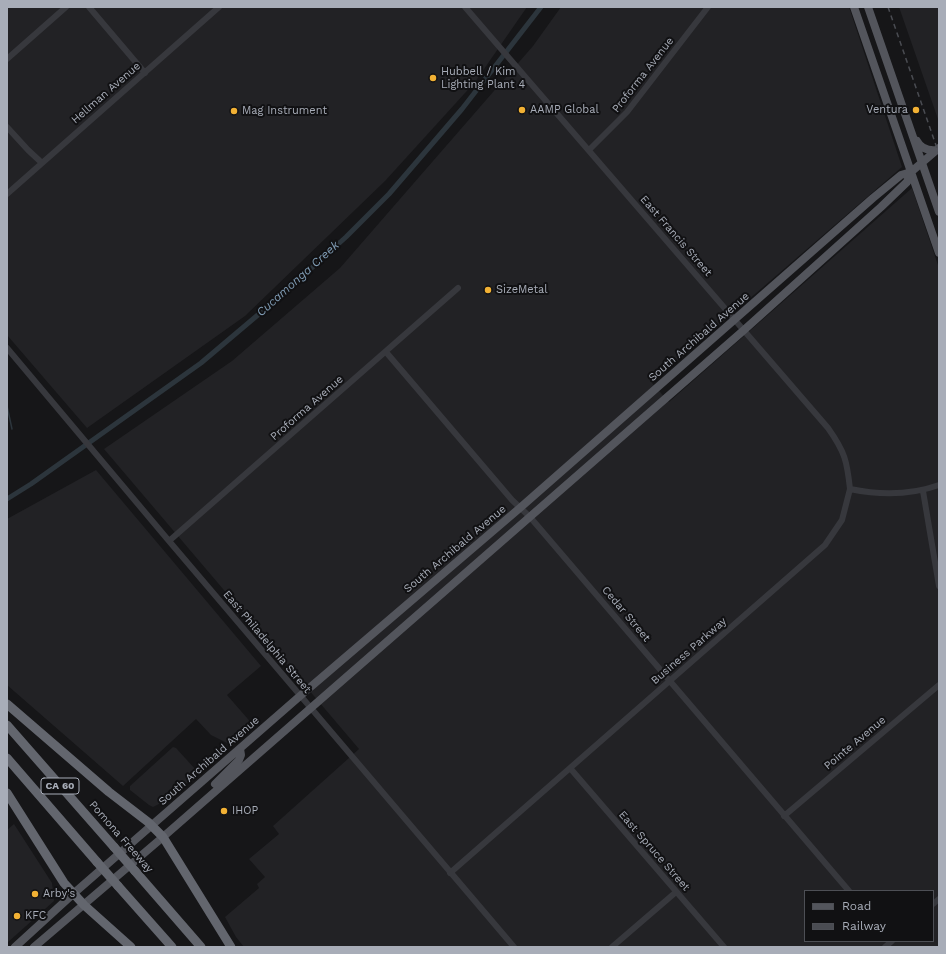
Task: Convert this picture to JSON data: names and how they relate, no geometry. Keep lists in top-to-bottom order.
{
  "streets": {
    "highway": ["CA 60", "Pomona Freeway"],
    "main road": ["South Archibald Avenue"],
    "street": [
      "Proforma Avenue",
      "Hellman Avenue",
      "East Francis Street",
      "Cedar Street",
      "East Philadelphia Street",
      "Business Parkway",
      "Pointe Avenue",
      "East Spruce Street"
    ]
  },
  "crossings": [
    ["Proforma Avenue", "East Francis Street"],
    ["Proforma Avenue", "Cedar Street"],
    ["Proforma Avenue", "East Philadelphia Street"],
    ["East Francis Street", "South Archibald Avenue"],
    ["East Francis Street", "Business Parkway"],
    ["South Archibald Avenue", "Cedar Street"],
    ["South Archibald Avenue", "East Philadelphia Street"],
    ["Cedar Street", "Business Parkway"],
    ["Cedar Street", "Pointe Avenue"],
    ["East Philadelphia Street", "Business Parkway"],
    ["Business Parkway", "East Spruce Street"]
  ],
  "water": ["Cucamonga Creek"],
  "places": [
    "Hubbell / Kim Lighting Plant 4",
    "AAMP Global",
    "Ventura",
    "Mag Instrument",
    "SizeMetal",
    "IHOP",
    "Arby's",
    "KFC"
  ],
  "legend": ["Road", "Railway"]
}
